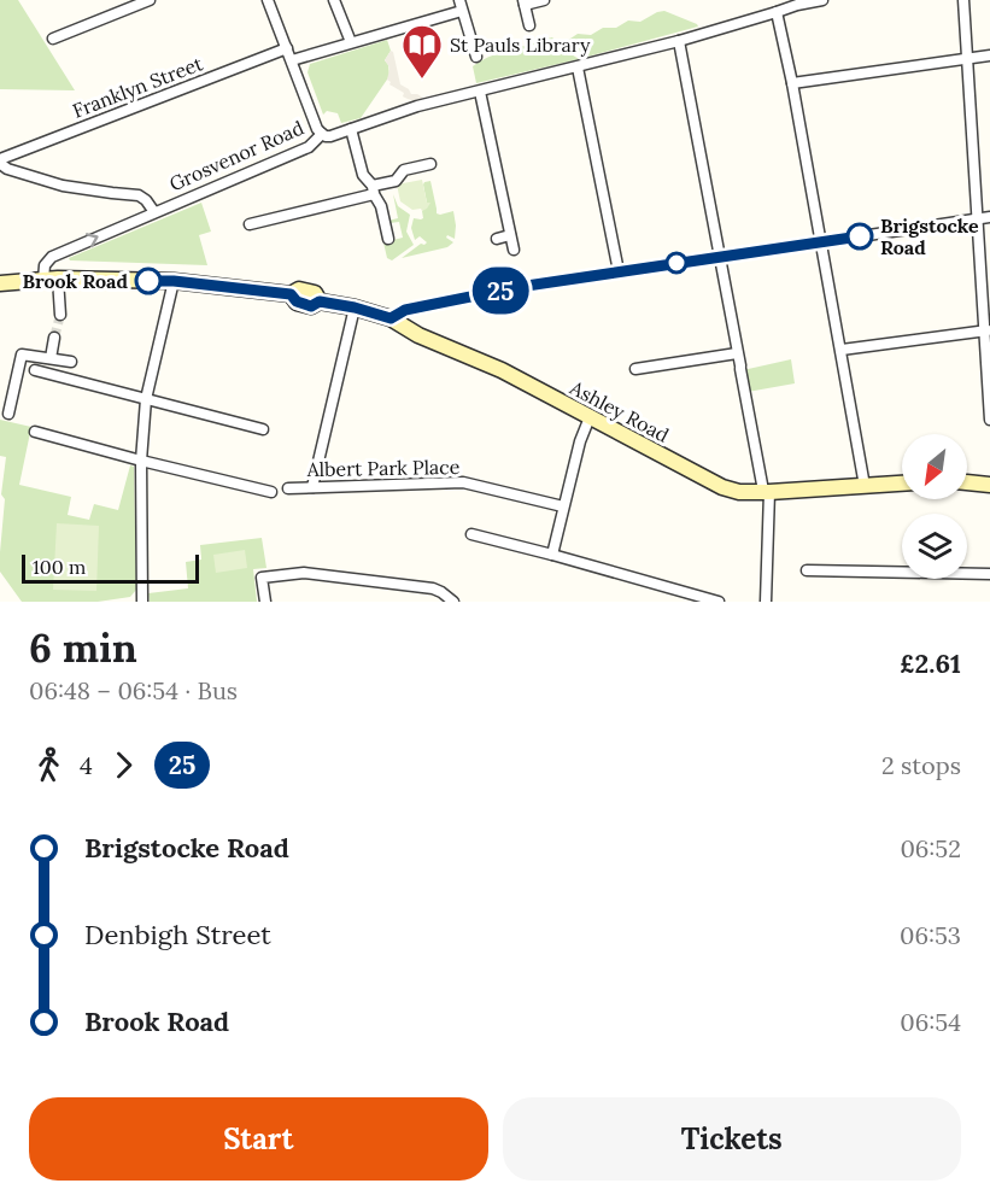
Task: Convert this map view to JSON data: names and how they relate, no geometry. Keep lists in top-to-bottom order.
{
  "streets": {
    "main road": ["Ashley Road"],
    "street": ["Franklyn Street", "Grosvenor Road", "Albert Park Place"]
  },
  "crossings": [
    ["Grosvenor Road", "Ashley Road"]
  ],
  "places": {
    "library": ["St Pauls Library"],
    "other": ["Brigstocke Road", "Brook Road"]
  },
  "lines": ["bus line 25"],
  "scale_bar": "100 m",
  "north": "bottom left",
  "page": {
    "on_map": "25",
    "scale": "100 m",
    "heading": ["6 min", "06:48 – 06:54 · Bus", "£2.61"],
    "legs": ["4", "25", "2 stops"],
    "list": [
      {
        "name": "Brigstocke Road",
        "value": "06:52"
      },
      {
        "name": "Denbigh Street",
        "value": "06:53"
      },
      {
        "name": "Brook Road",
        "value": "06:54"
      }
    ],
    "buttons": ["Start", "Tickets"]
  }
}
